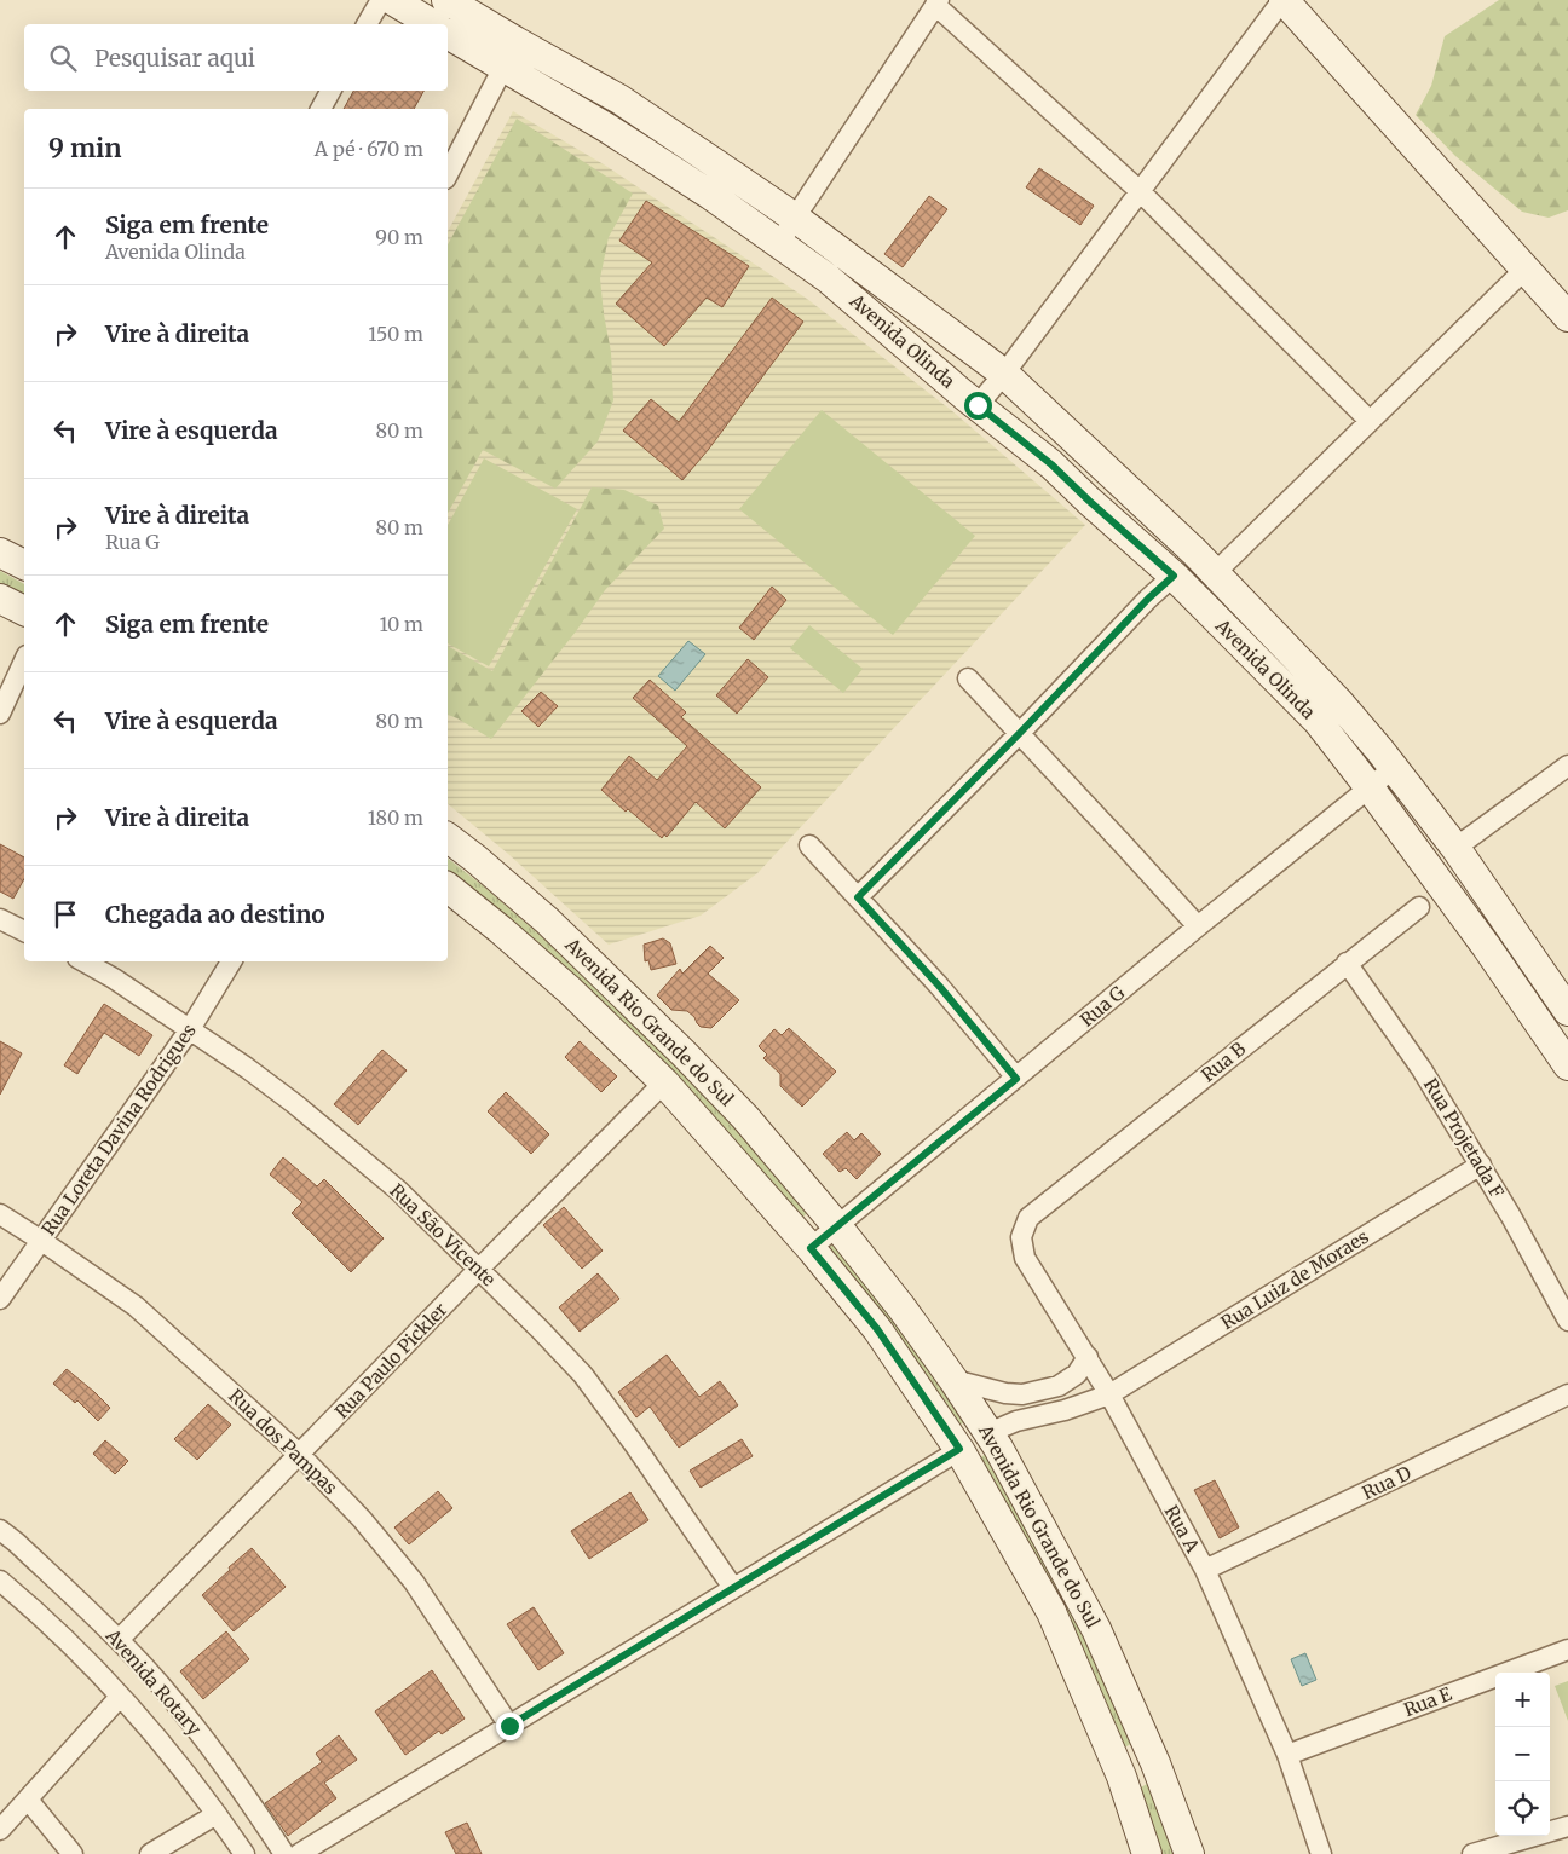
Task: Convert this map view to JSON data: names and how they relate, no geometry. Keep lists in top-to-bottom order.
{
  "streets": {
    "street": [
      "Avenida Olinda",
      "Rua G",
      "Avenida Rio Grande do Sul",
      "Rua B",
      "Rua Loreta Davina Rodrigues",
      "Rua Projetada F",
      "Rua São Vicente",
      "Rua Luiz de Moraes",
      "Rua Paulo Pickler",
      "Rua dos Pampas",
      "Rua D",
      "Rua A",
      "Avenida Rotary",
      "Rua E"
    ]
  },
  "crossings": [
    ["Avenida Olinda", "Rua G"],
    ["Rua G", "Avenida Rio Grande do Sul"],
    ["Avenida Rio Grande do Sul", "Rua Luiz de Moraes"],
    ["Avenida Rio Grande do Sul", "Rua Paulo Pickler"],
    ["Rua B", "Rua Projetada F"],
    ["Rua B", "Rua A"],
    ["Rua Loreta Davina Rodrigues", "Rua São Vicente"],
    ["Rua Loreta Davina Rodrigues", "Rua dos Pampas"],
    ["Rua Projetada F", "Rua Luiz de Moraes"],
    ["Rua São Vicente", "Rua Paulo Pickler"],
    ["Rua Luiz de Moraes", "Rua A"],
    ["Rua Paulo Pickler", "Rua dos Pampas"],
    ["Rua Paulo Pickler", "Avenida Rotary"],
    ["Rua D", "Rua A"],
    ["Rua A", "Rua E"]
  ],
  "page": {
    "search": "Pesquisar aqui",
    "heading": ["9 min", "A pé · 670 m"],
    "list": [
      ["Siga em frente", "Avenida Olinda", "90 m"],
      ["Vire à direita", "150 m"],
      ["Vire à esquerda", "80 m"],
      ["Vire à direita", "Rua G", "80 m"],
      ["Siga em frente", "10 m"],
      ["Vire à esquerda", "80 m"],
      ["Vire à direita", "180 m"],
      "Chegada ao destino"
    ],
    "map_buttons": ["+", "−"]
  }
}
